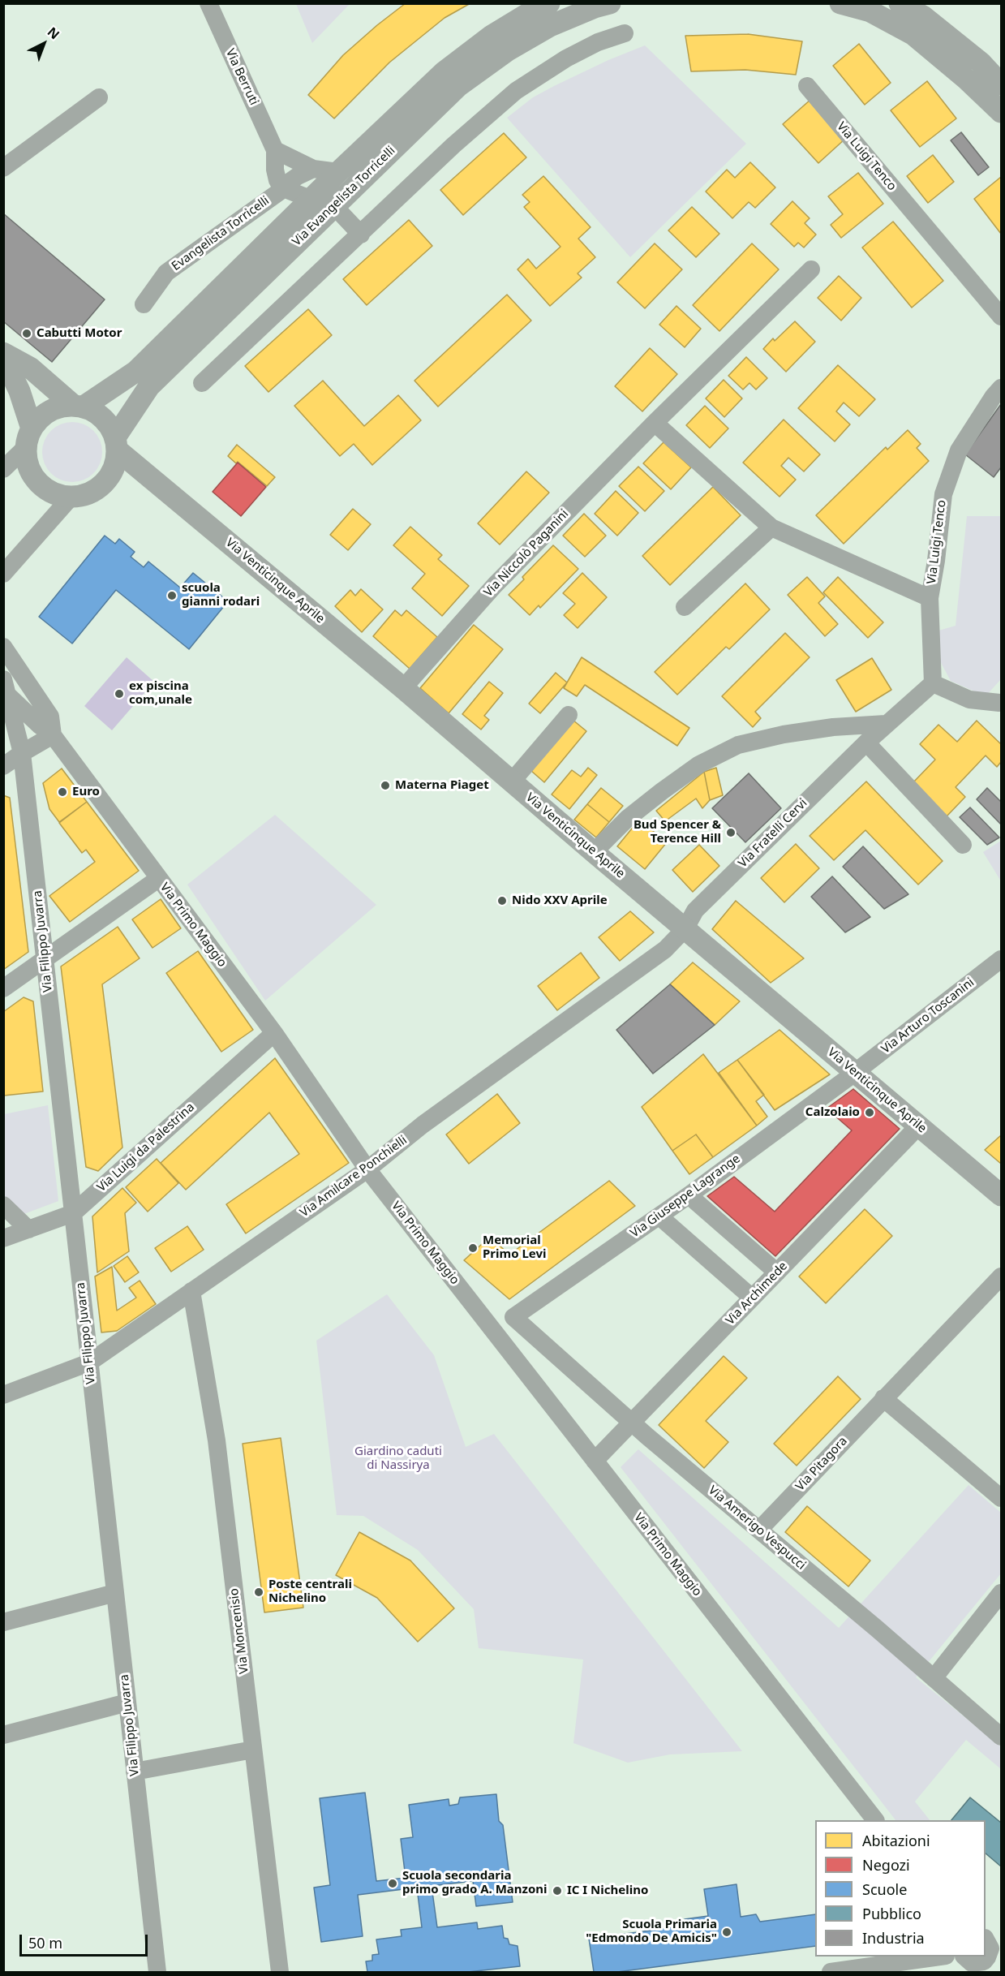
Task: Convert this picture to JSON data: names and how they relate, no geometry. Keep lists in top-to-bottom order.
{
  "streets": {
    "street": [
      "Via Berruti",
      "Via Luigi Tenco",
      "Via Evangelista Torricelli",
      "Evangelista Torricelli",
      "Via Niccolò Paganini",
      "Via Venticinque Aprile",
      "Via Fratelli Cervi",
      "Via Primo Maggio",
      "Via Filippo Juvarra",
      "Via Arturo Toscanini",
      "Via Luigi da Palestrina",
      "Via Amilcare Ponchielli",
      "Via Giuseppe Lagrange",
      "Via Archimede",
      "Via Pitagora",
      "Via Amerigo Vespucci",
      "Via Moncenisio"
    ]
  },
  "crossings": [
    ["Via Berruti", "Via Evangelista Torricelli"],
    ["Via Berruti", "Evangelista Torricelli"],
    ["Via Luigi Tenco", "Via Fratelli Cervi"],
    ["Via Evangelista Torricelli", "Via Venticinque Aprile"],
    ["Via Niccolò Paganini", "Via Venticinque Aprile"],
    ["Via Venticinque Aprile", "Via Fratelli Cervi"],
    ["Via Venticinque Aprile", "Via Arturo Toscanini"],
    ["Via Venticinque Aprile", "Via Amilcare Ponchielli"],
    ["Via Venticinque Aprile", "Via Giuseppe Lagrange"],
    ["Via Venticinque Aprile", "Via Archimede"],
    ["Via Fratelli Cervi", "Via Amilcare Ponchielli"],
    ["Via Primo Maggio", "Via Filippo Juvarra"],
    ["Via Primo Maggio", "Via Luigi da Palestrina"],
    ["Via Primo Maggio", "Via Amilcare Ponchielli"],
    ["Via Primo Maggio", "Via Archimede"],
    ["Via Filippo Juvarra", "Via Luigi da Palestrina"],
    ["Via Filippo Juvarra", "Via Amilcare Ponchielli"],
    ["Via Arturo Toscanini", "Via Giuseppe Lagrange"],
    ["Via Amilcare Ponchielli", "Via Moncenisio"],
    ["Via Giuseppe Lagrange", "Via Amerigo Vespucci"],
    ["Via Archimede", "Via Amerigo Vespucci"],
    ["Via Pitagora", "Via Amerigo Vespucci"]
  ],
  "parks": ["Giardino caduti di Nassirya"],
  "places": [
    "Cabutti Motor",
    "scuola gianni rodari",
    "ex piscina com,unale",
    "Materna Piaget",
    "Euro",
    "Bud Spencer & Terence Hill",
    "Nido XXV Aprile",
    "Calzolaio",
    "Memorial Primo Levi",
    "Poste centrali Nichelino",
    "Scuola secondaria primo grado A. Manzoni",
    "IC I Nichelino",
    "Scuola Primaria \"Edmondo De Amicis\""
  ],
  "legend": [
    "Abitazioni",
    "Negozi",
    "Scuole",
    "Pubblico",
    "Industria"
  ],
  "scale_bar": "50 m",
  "north": "top right"
}
